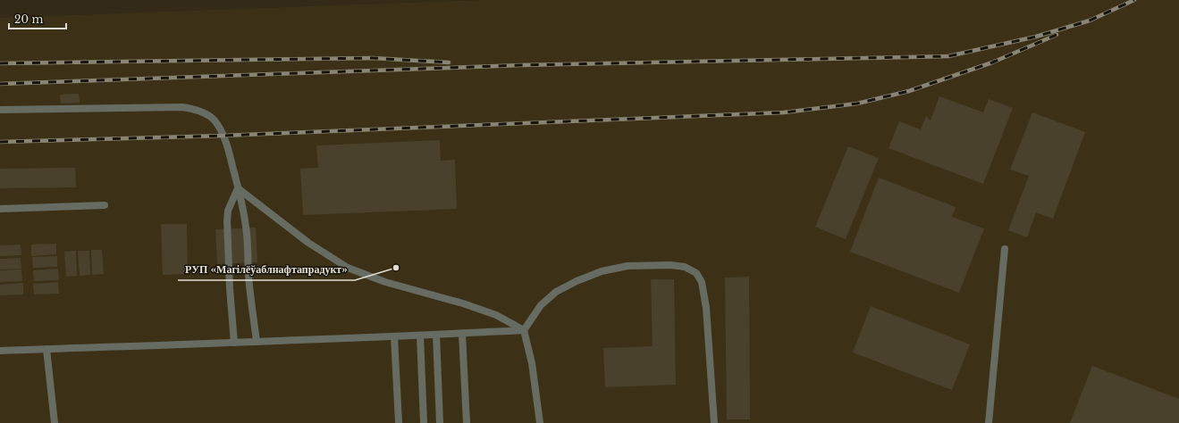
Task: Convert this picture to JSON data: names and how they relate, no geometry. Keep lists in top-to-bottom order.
{
  "places": ["РУП «Магілёўаблнафтапрадукт»"],
  "scale_bar": "20 m"
}
